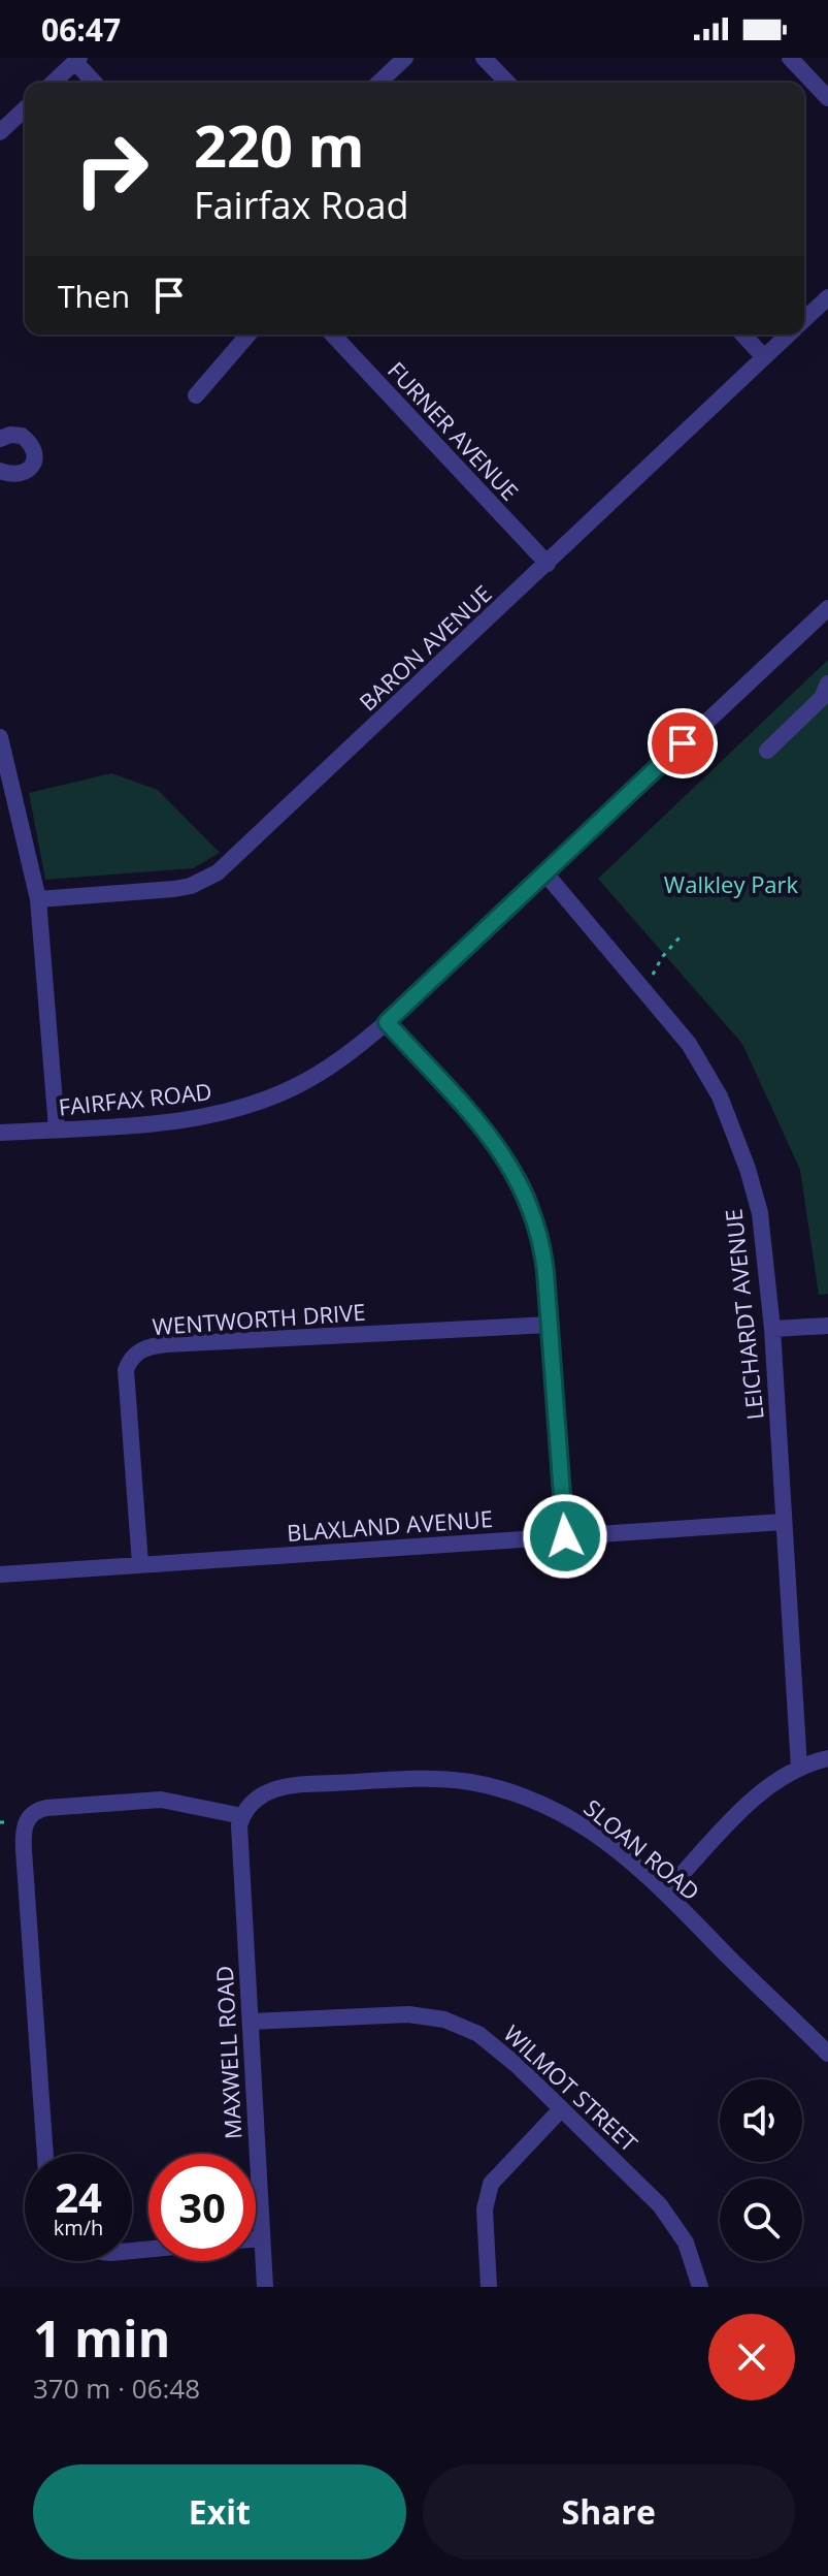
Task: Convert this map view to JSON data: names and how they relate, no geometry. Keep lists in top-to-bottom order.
{
  "streets": {
    "street": [
      "FURNER AVENUE",
      "BARON AVENUE",
      "FAIRFAX ROAD",
      "LEICHARDT AVENUE",
      "WENTWORTH DRIVE",
      "BLAXLAND AVENUE",
      "SLOAN ROAD",
      "MAXWELL ROAD",
      "WILMOT STREET"
    ]
  },
  "crossings": [
    ["FURNER AVENUE", "BARON AVENUE"],
    ["FAIRFAX ROAD", "LEICHARDT AVENUE"],
    ["LEICHARDT AVENUE", "BLAXLAND AVENUE"],
    ["WENTWORTH DRIVE", "BLAXLAND AVENUE"],
    ["SLOAN ROAD", "MAXWELL ROAD"],
    ["MAXWELL ROAD", "WILMOT STREET"]
  ],
  "parks": ["Walkley Park"],
  "page": {
    "status": "06:47",
    "turn": ["220 m", "Fairfax Road"],
    "then": "Then",
    "speed": "24 km/h",
    "limit": "30",
    "heading": ["1 min", "370 m · 06:48"],
    "buttons": ["Exit", "Share"]
  }
}
